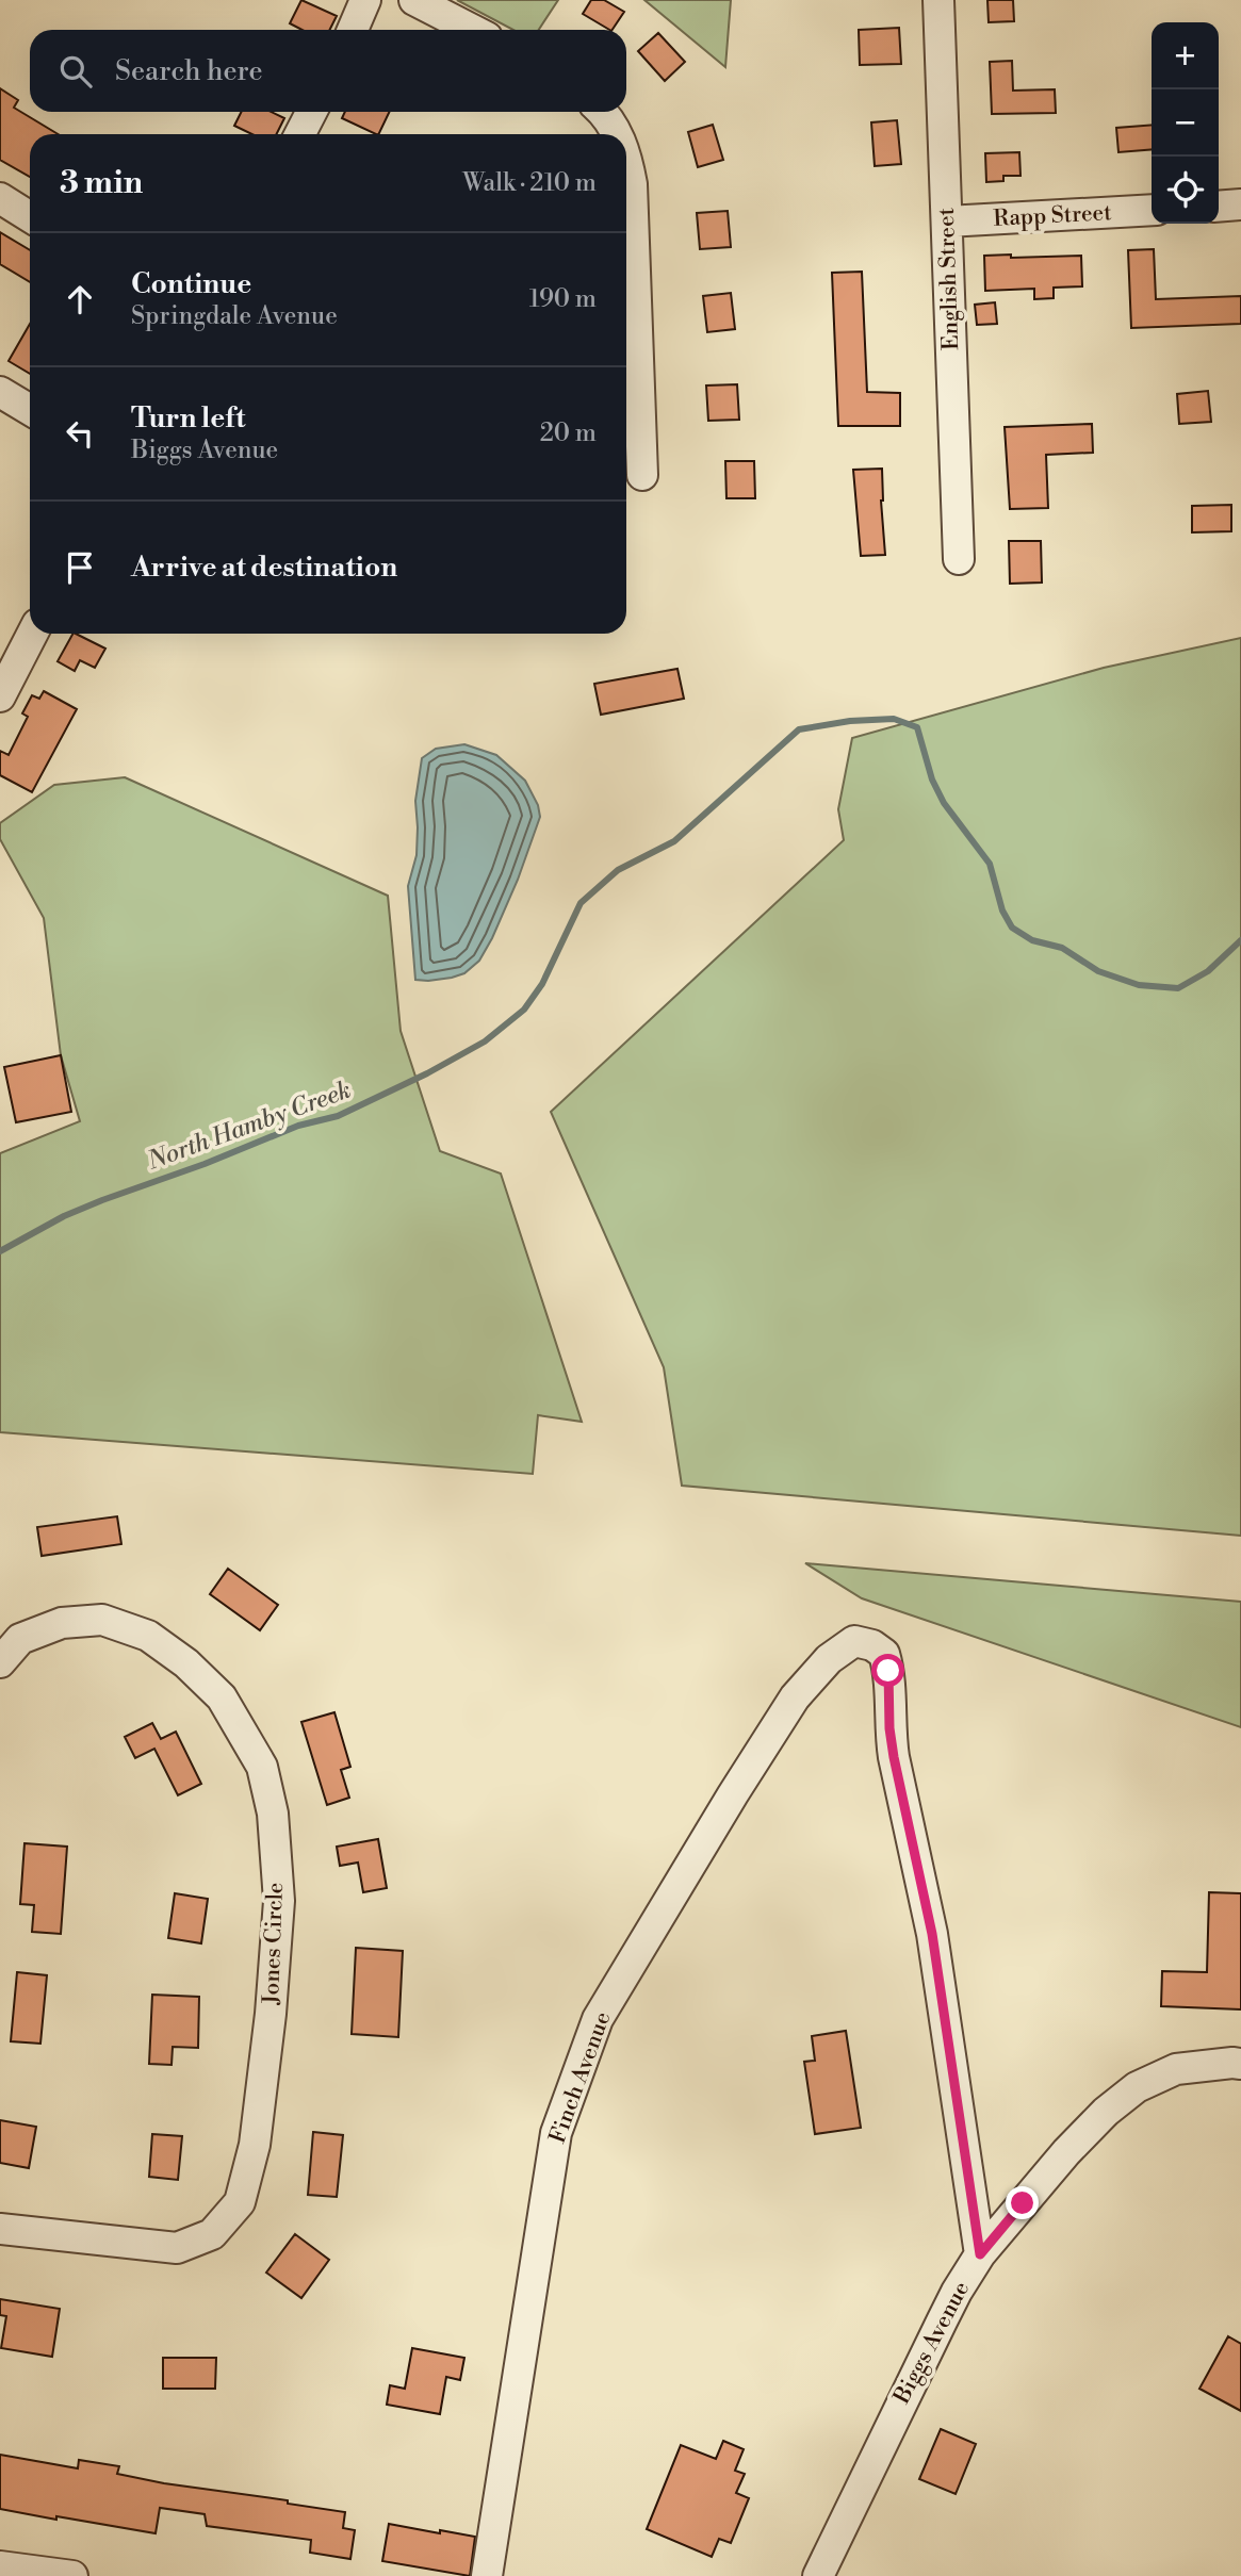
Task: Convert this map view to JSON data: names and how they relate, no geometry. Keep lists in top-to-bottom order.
{
  "streets": {
    "street": [
      "Rapp Street",
      "English Street",
      "Jones Circle",
      "Finch Avenue",
      "Biggs Avenue"
    ]
  },
  "crossings": [
    ["Rapp Street", "English Street"],
    ["Finch Avenue", "Biggs Avenue"]
  ],
  "water": ["North Hamby Creek"],
  "page": {
    "map_buttons": ["+", "−"],
    "search": "Search here",
    "heading": ["3 min", "Walk · 210 m"],
    "list": [
      ["Continue", "Springdale Avenue", "190 m"],
      ["Turn left", "Biggs Avenue", "20 m"],
      "Arrive at destination"
    ]
  }
}
